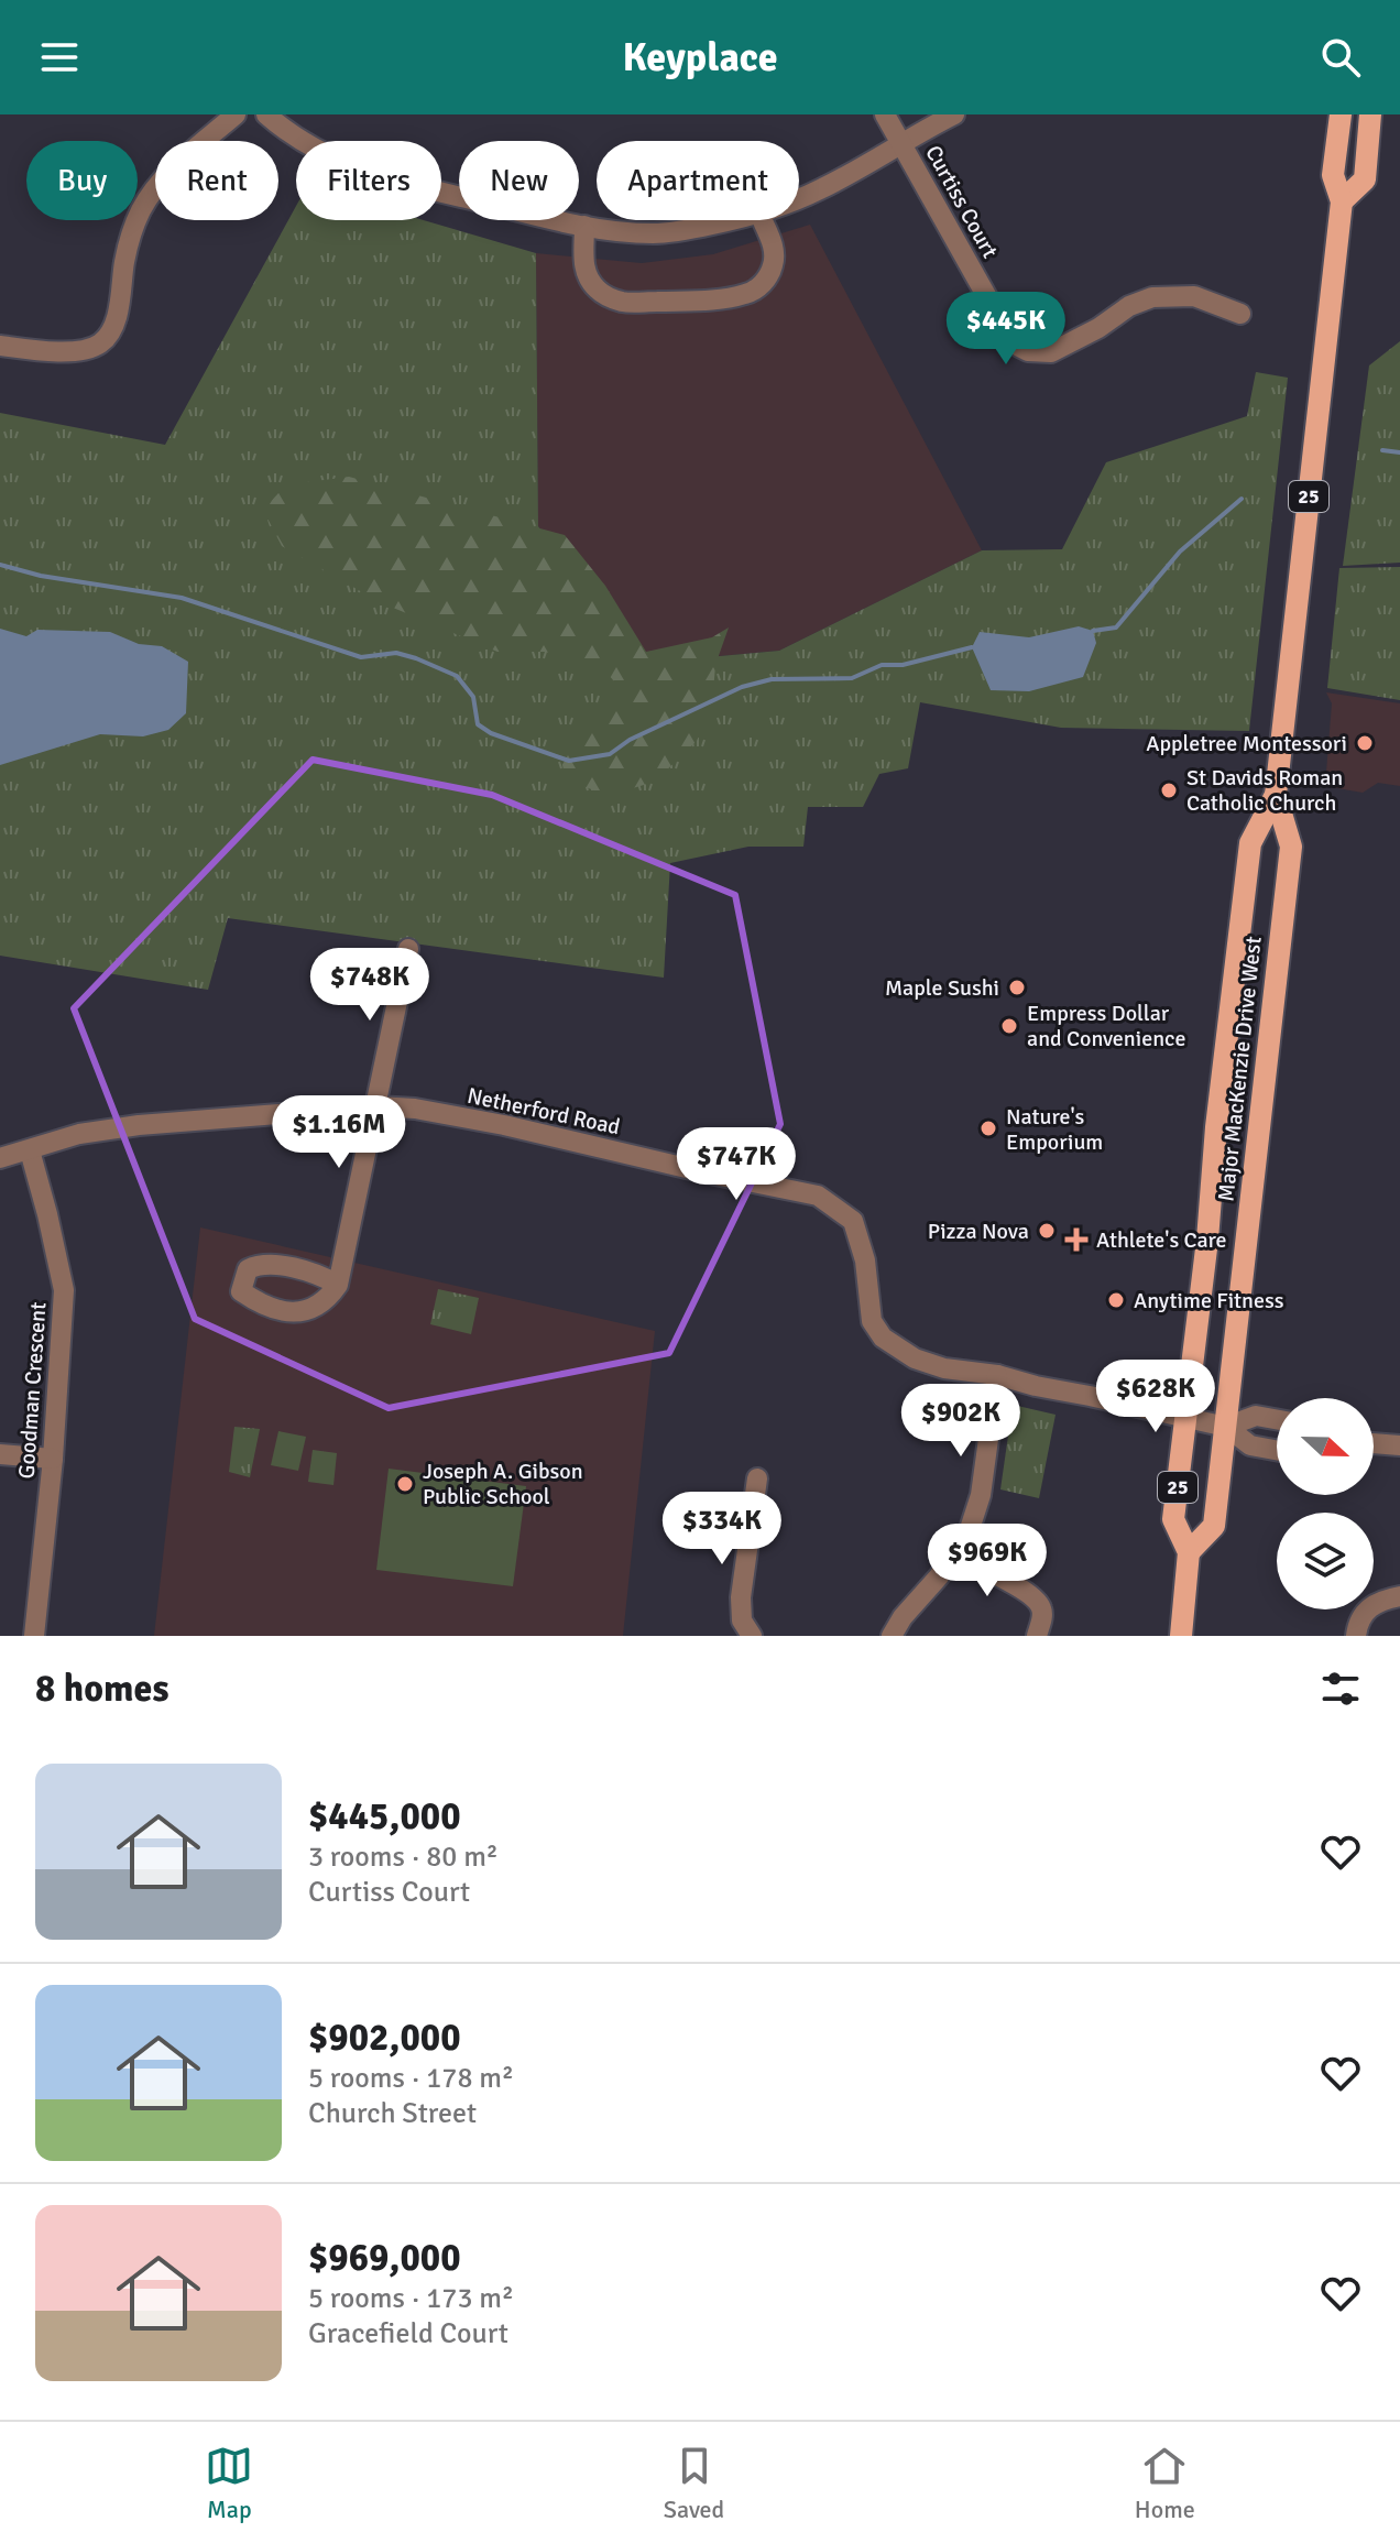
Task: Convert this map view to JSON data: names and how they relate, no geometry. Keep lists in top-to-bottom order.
{
  "streets": {
    "main road": ["25", "Major MacKenzie Drive West"],
    "street": ["Curtiss Court", "Netherford Road", "Goodman Crescent"]
  },
  "crossings": [
    ["Major MacKenzie Drive West", "Netherford Road"],
    ["Netherford Road", "Goodman Crescent"]
  ],
  "places": {
    "other": [
      "Appletree Montessori",
      "St Davids Roman Catholic Church",
      "Maple Sushi",
      "Empress Dollar and Convenience",
      "Nature's Emporium",
      "Pizza Nova",
      "Anytime Fitness",
      "Joseph A. Gibson Public School"
    ],
    "health": ["Athlete's Care"]
  },
  "north": "right",
  "page": {
    "header": "Keyplace",
    "chip": [
      "Buy",
      "Rent",
      "Filters",
      "New",
      "Apartment"
    ],
    "price": [
      "$445K",
      "$748K",
      "$1.16M",
      "$747K",
      "$628K",
      "$902K",
      "$334K",
      "$969K"
    ],
    "heading": "8 homes",
    "list": [
      {
        "name": "$445,000",
        "note": "3 rooms · 80 m² · Curtiss Court"
      },
      {
        "name": "$902,000",
        "note": "5 rooms · 178 m² · Church Street"
      },
      {
        "name": "$969,000",
        "note": "5 rooms · 173 m² · Gracefield Court"
      }
    ],
    "tabs": ["Map", "Saved", "Home"]
  }
}
